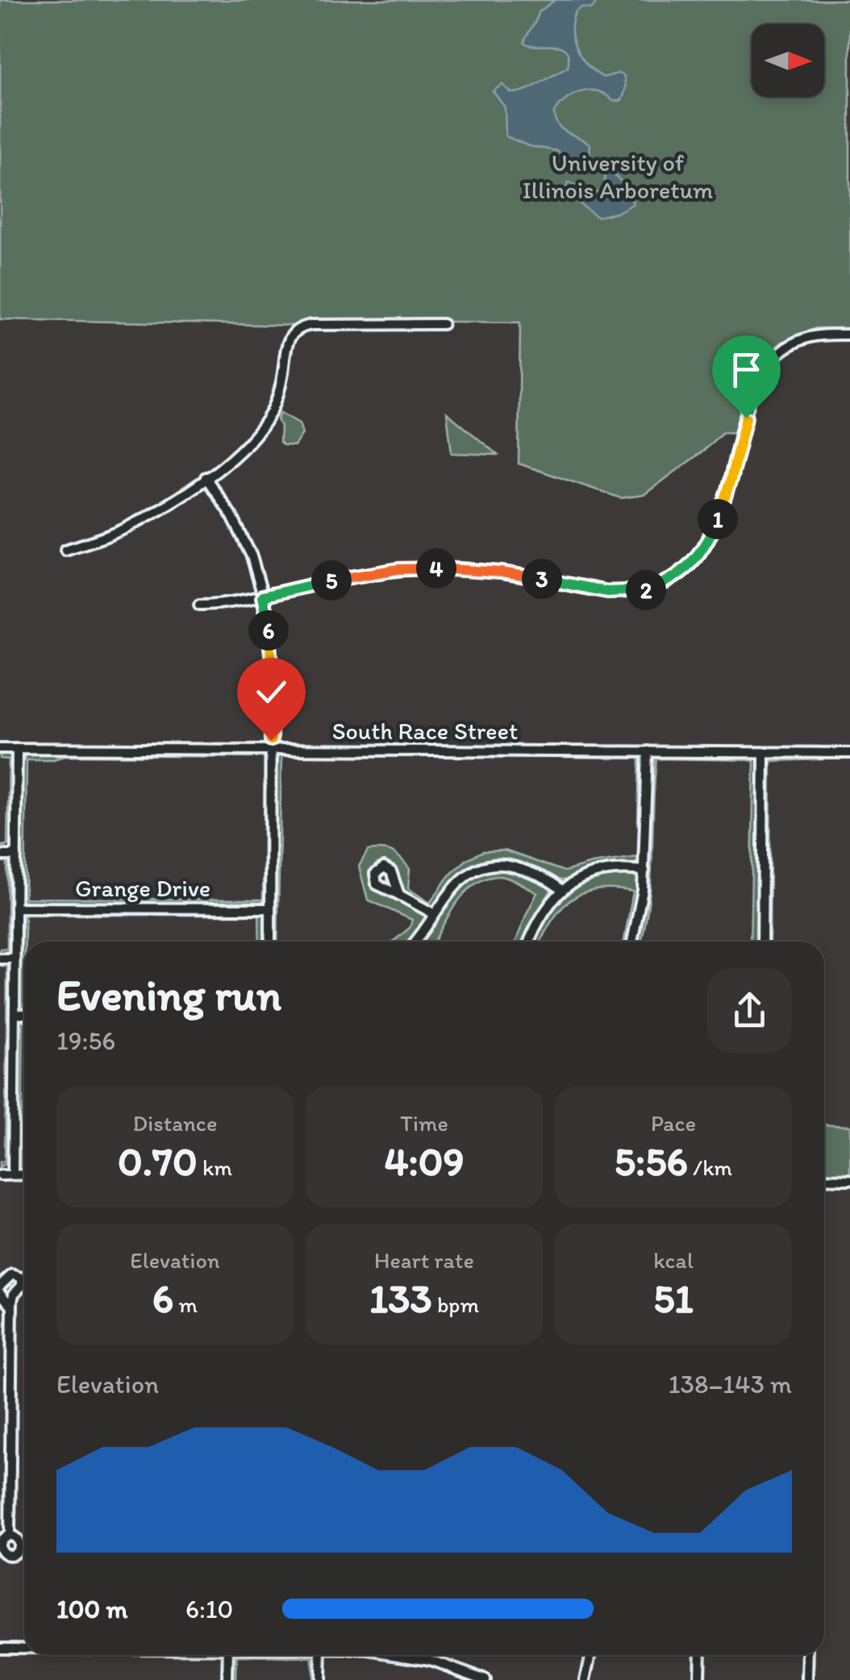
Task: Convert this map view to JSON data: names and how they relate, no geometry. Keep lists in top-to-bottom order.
{
  "streets": {
    "street": ["South Race Street", "Grange Drive"]
  },
  "parks": ["University of Illinois Arboretum"],
  "north": "right",
  "page": {
    "pins": [
      "1",
      "4",
      "3",
      "5",
      "2",
      "6"
    ],
    "heading": ["Evening run", "19:56"],
    "stats": [
      ["Distance", "0.70 km"],
      ["Time", "4:09"],
      ["Pace", "5:56 /km"],
      ["Elevation", "6 m"],
      ["Heart rate", "133 bpm"],
      ["kcal", "51"]
    ],
    "chart": ["Elevation", "138–143 m"],
    "list": [
      {
        "name": "100 m",
        "note": "6:10"
      }
    ]
  }
}
